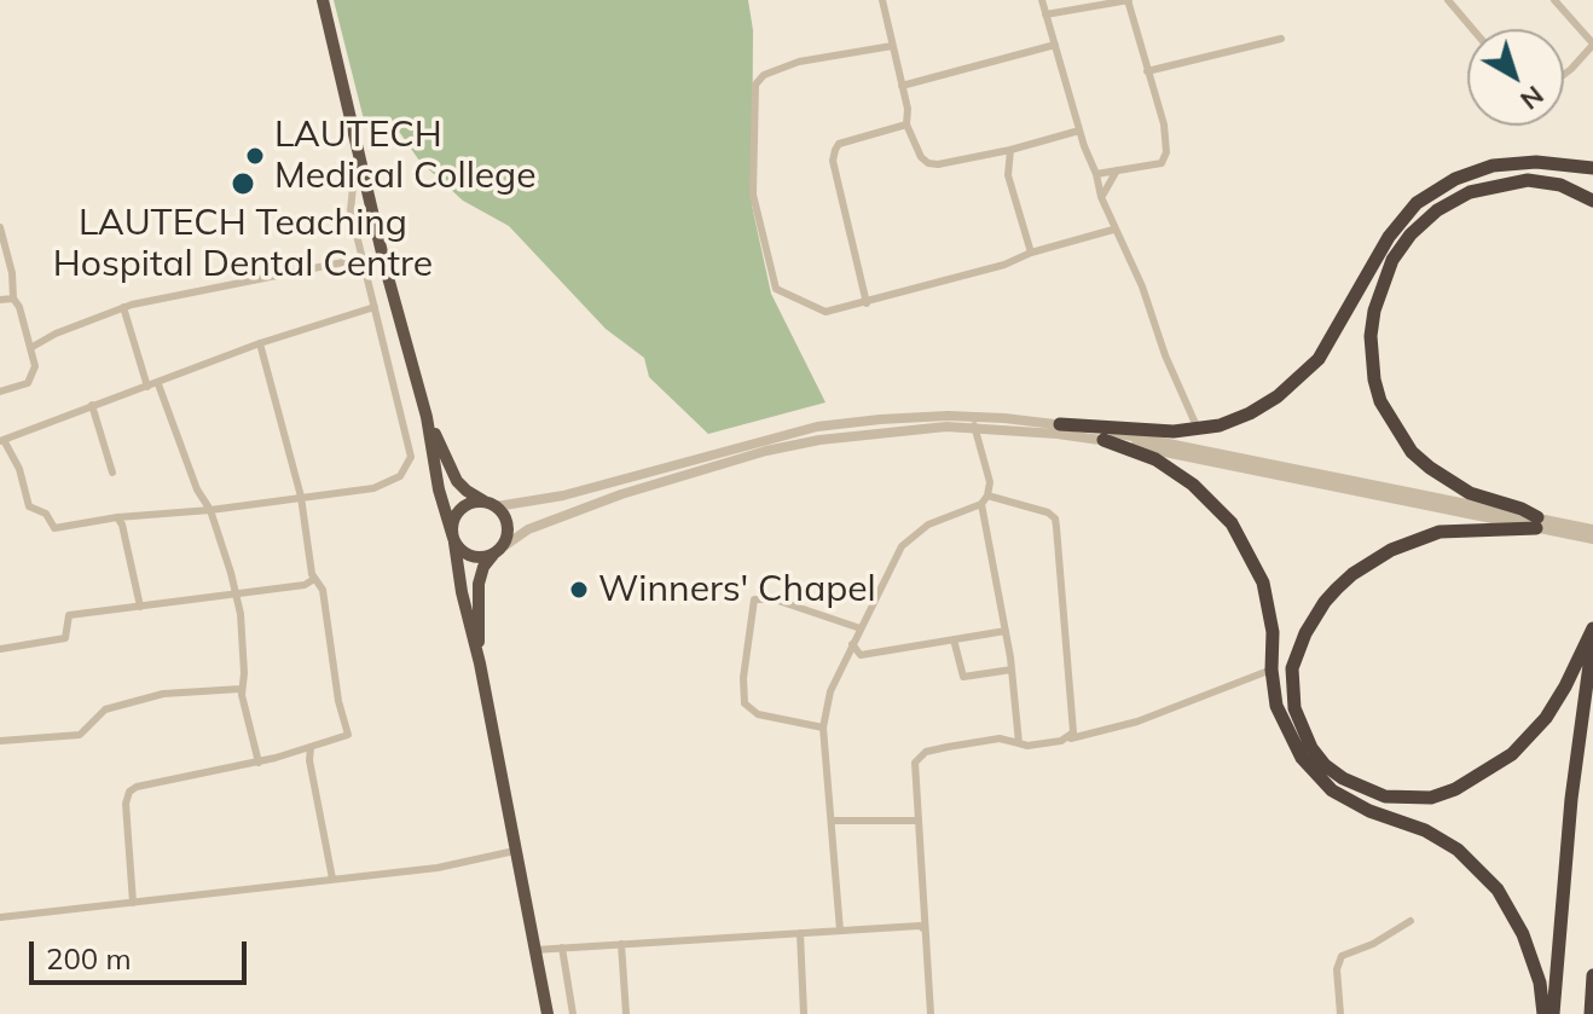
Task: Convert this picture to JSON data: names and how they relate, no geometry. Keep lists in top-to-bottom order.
{
  "places": ["LAUTECH Medical College", "LAUTECH Teaching Hospital Dental Centre", "Winners' Chapel"],
  "scale_bar": "200 m",
  "north": "bottom right"
}
